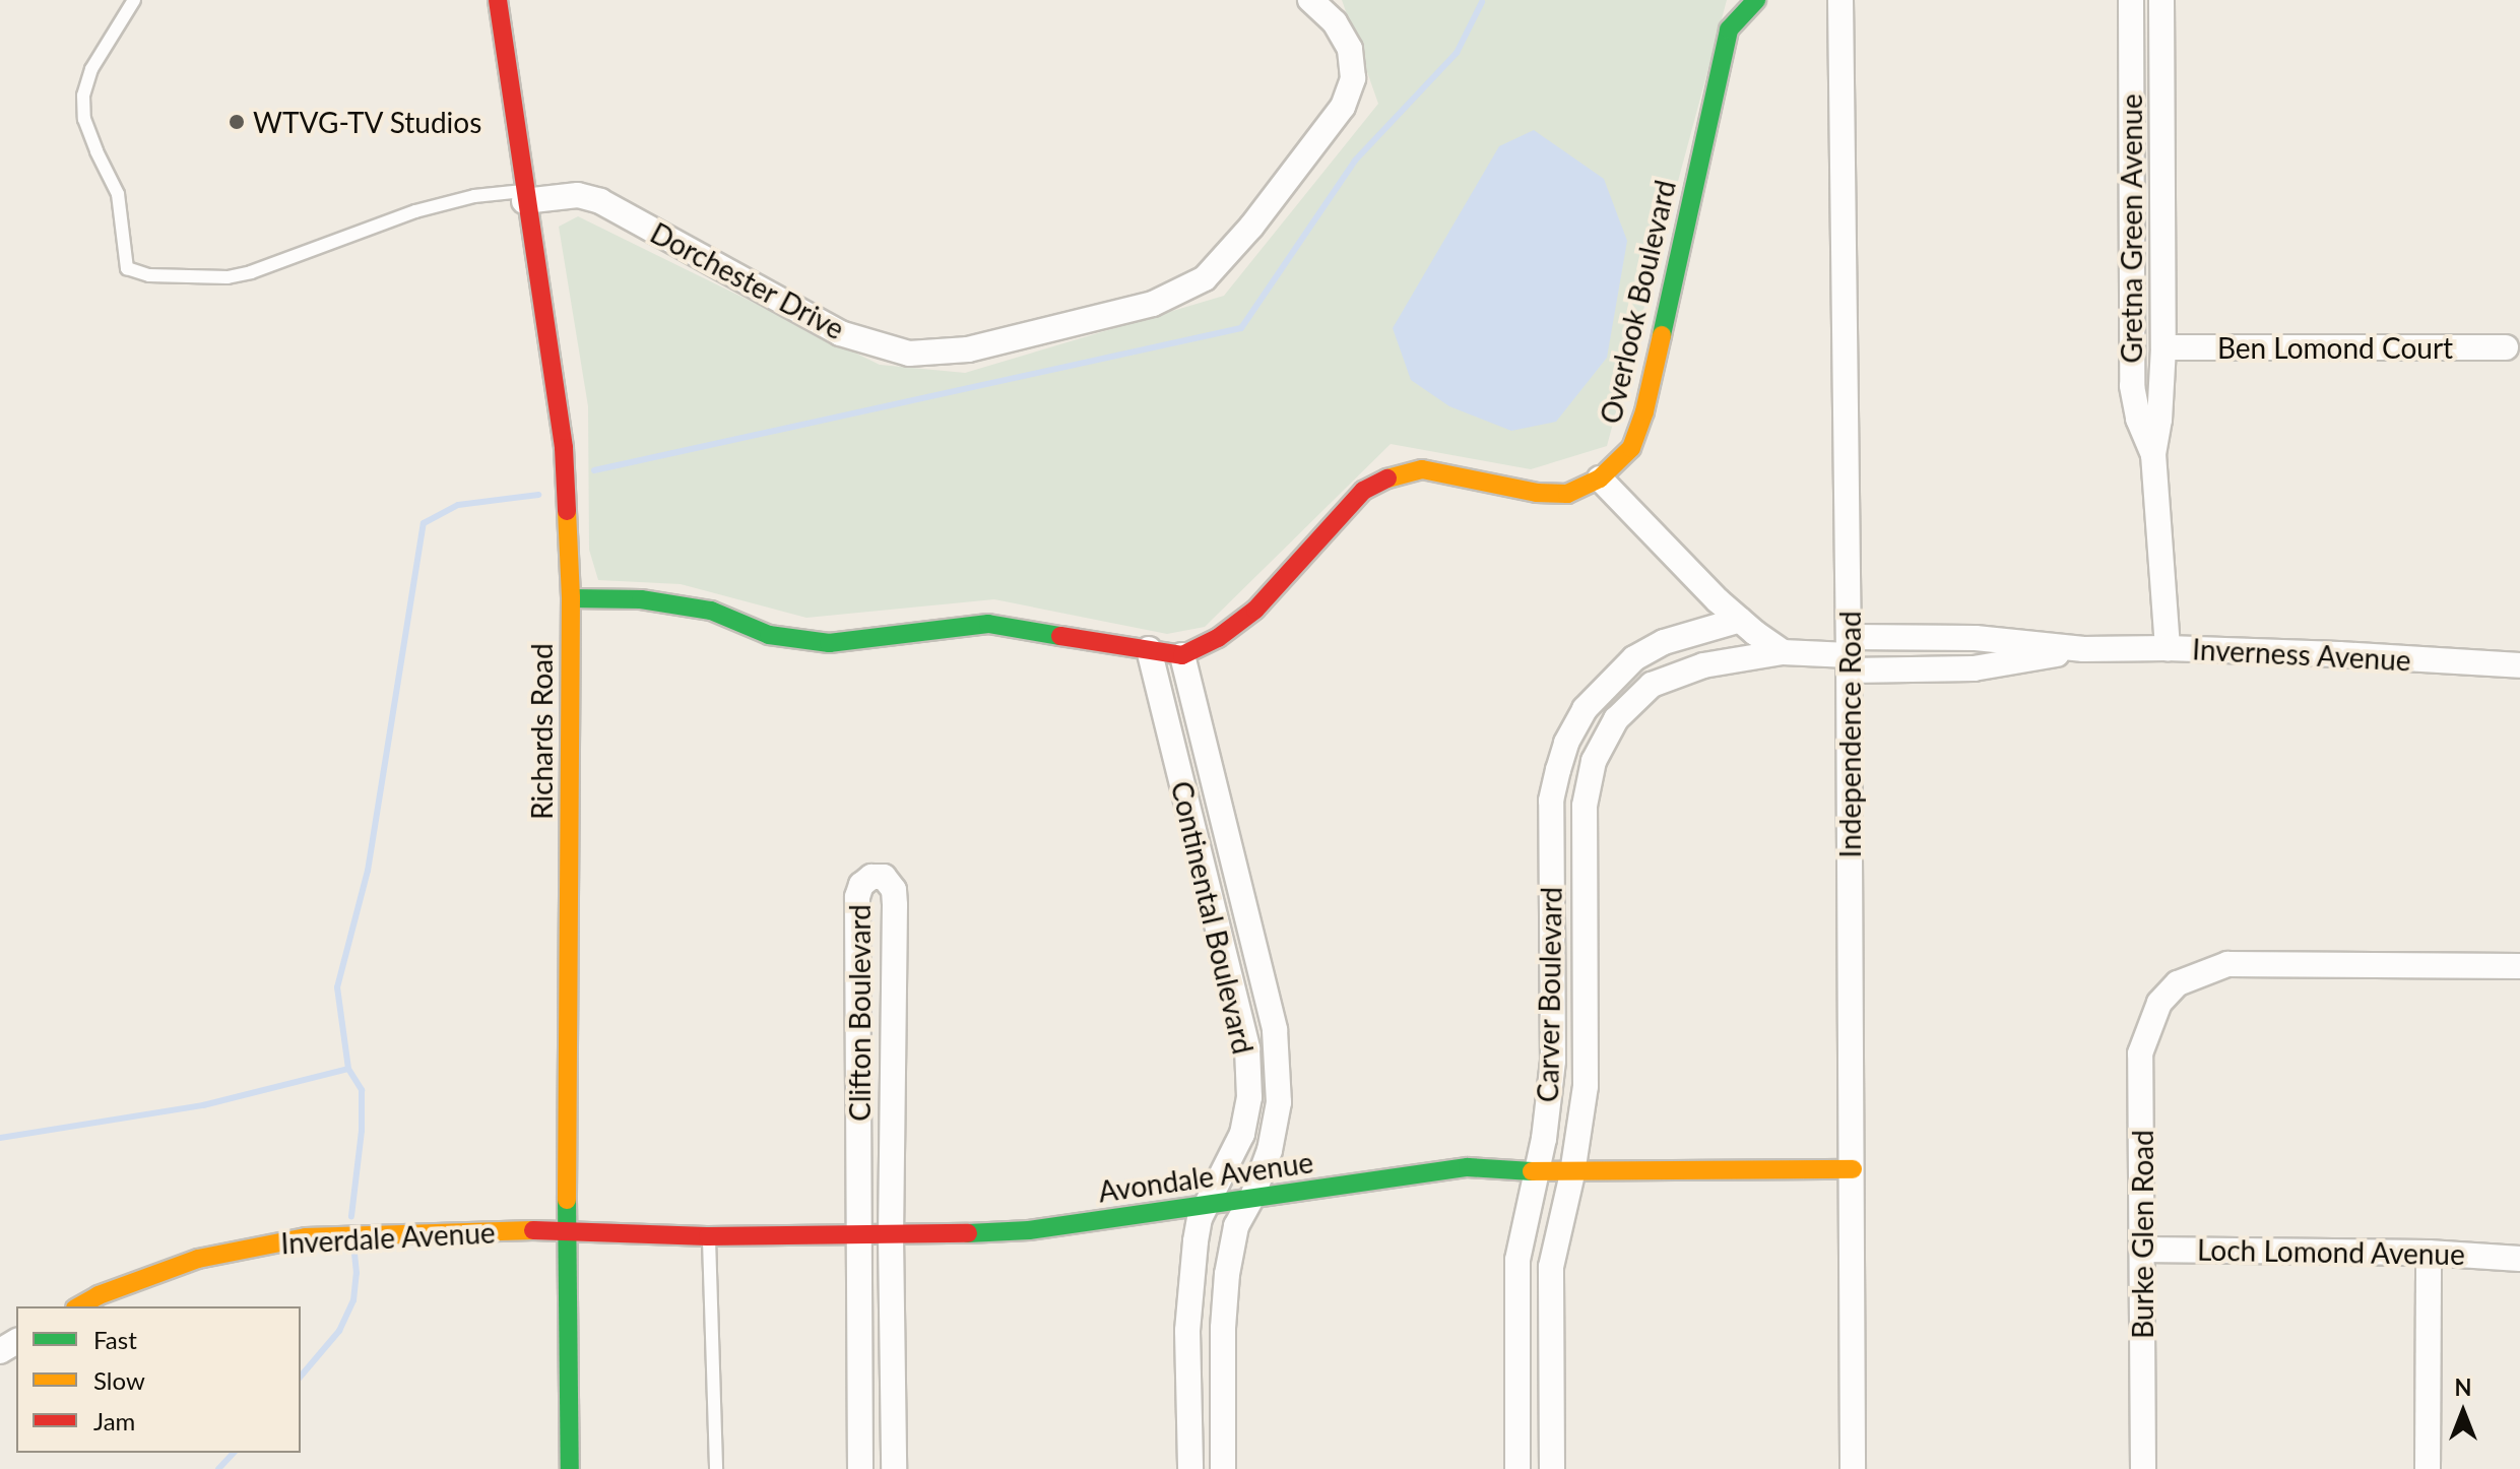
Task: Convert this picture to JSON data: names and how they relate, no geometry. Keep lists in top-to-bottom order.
{
  "streets": {
    "street": [
      "Gretna Green Avenue",
      "Dorchester Drive",
      "Overlook Boulevard",
      "Ben Lomond Court",
      "Inverness Avenue",
      "Richards Road",
      "Independence Road",
      "Continental Boulevard",
      "Carver Boulevard",
      "Clifton Boulevard",
      "Avondale Avenue",
      "Burke Glen Road",
      "Inverdale Avenue",
      "Loch Lomond Avenue"
    ]
  },
  "crossings": [
    ["Gretna Green Avenue", "Ben Lomond Court"],
    ["Gretna Green Avenue", "Inverness Avenue"],
    ["Dorchester Drive", "Richards Road"],
    ["Overlook Boulevard", "Continental Boulevard"],
    ["Inverness Avenue", "Independence Road"],
    ["Inverness Avenue", "Carver Boulevard"],
    ["Richards Road", "Avondale Avenue"],
    ["Richards Road", "Inverdale Avenue"],
    ["Independence Road", "Avondale Avenue"],
    ["Continental Boulevard", "Avondale Avenue"],
    ["Carver Boulevard", "Avondale Avenue"],
    ["Clifton Boulevard", "Avondale Avenue"],
    ["Avondale Avenue", "Inverdale Avenue"],
    ["Burke Glen Road", "Loch Lomond Avenue"]
  ],
  "places": ["WTVG-TV Studios"],
  "legend": ["Fast", "Slow", "Jam"],
  "north": "top"
}
